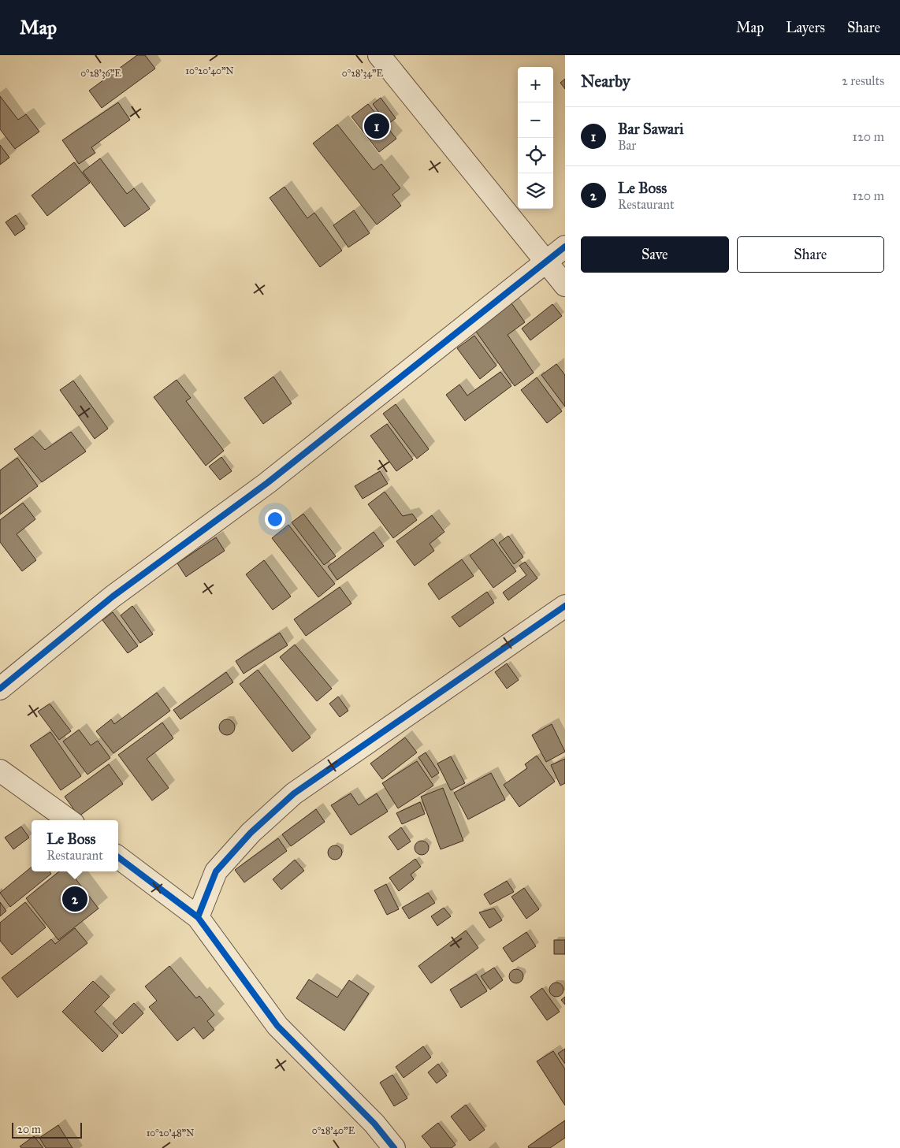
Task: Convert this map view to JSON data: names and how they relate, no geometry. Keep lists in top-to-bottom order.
{
  "scale_bar": "20 m",
  "page": {
    "header": "Map",
    "nav": ["Map", "Layers", "Share"],
    "heading": ["Nearby", "2 results"],
    "map_buttons": ["+", "−"],
    "list": [
      {
        "mark": "1",
        "name": "Bar Sawari",
        "note": "Bar",
        "value": "120 m"
      },
      {
        "mark": "2",
        "name": "Le Boss",
        "note": "Restaurant",
        "value": "120 m"
      }
    ],
    "pins": ["1", "2"],
    "buttons": ["Save", "Share"],
    "popup": ["Le Boss", "Restaurant"],
    "scale": "20 m"
  },
  "coordinates": [
    "10°20'40\"N",
    "0°28'36\"E",
    "0°28'34\"E",
    "0°28'40\"E",
    "10°20'48\"N"
  ]
}
